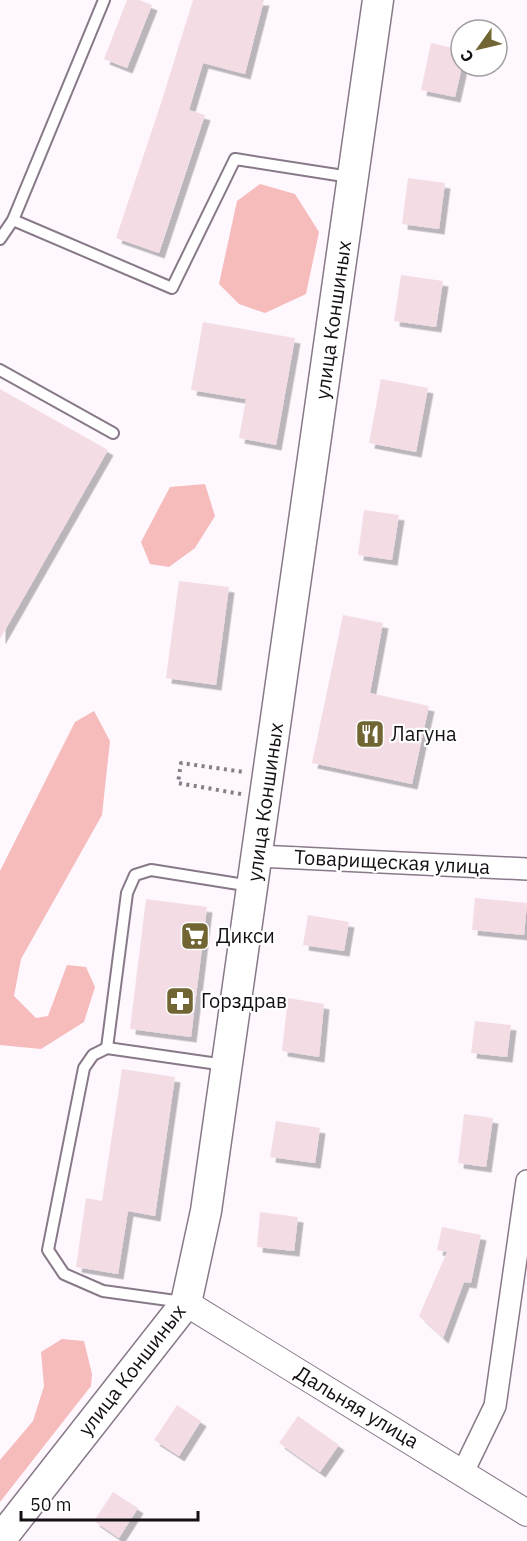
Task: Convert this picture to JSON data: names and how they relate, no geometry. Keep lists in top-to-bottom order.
{
  "streets": {
    "main road": ["улица Коншиных"],
    "street": ["Товарищеская улица", "Дальняя улица"]
  },
  "crossings": [
    ["улица Коншиных", "Товарищеская улица"],
    ["улица Коншиных", "Дальняя улица"]
  ],
  "places": {
    "restaurant": ["Лагуна"],
    "supermarket": ["Дикси"],
    "pharmacy": ["Горздрав"]
  },
  "scale_bar": "50 m",
  "north": "bottom left"
}
